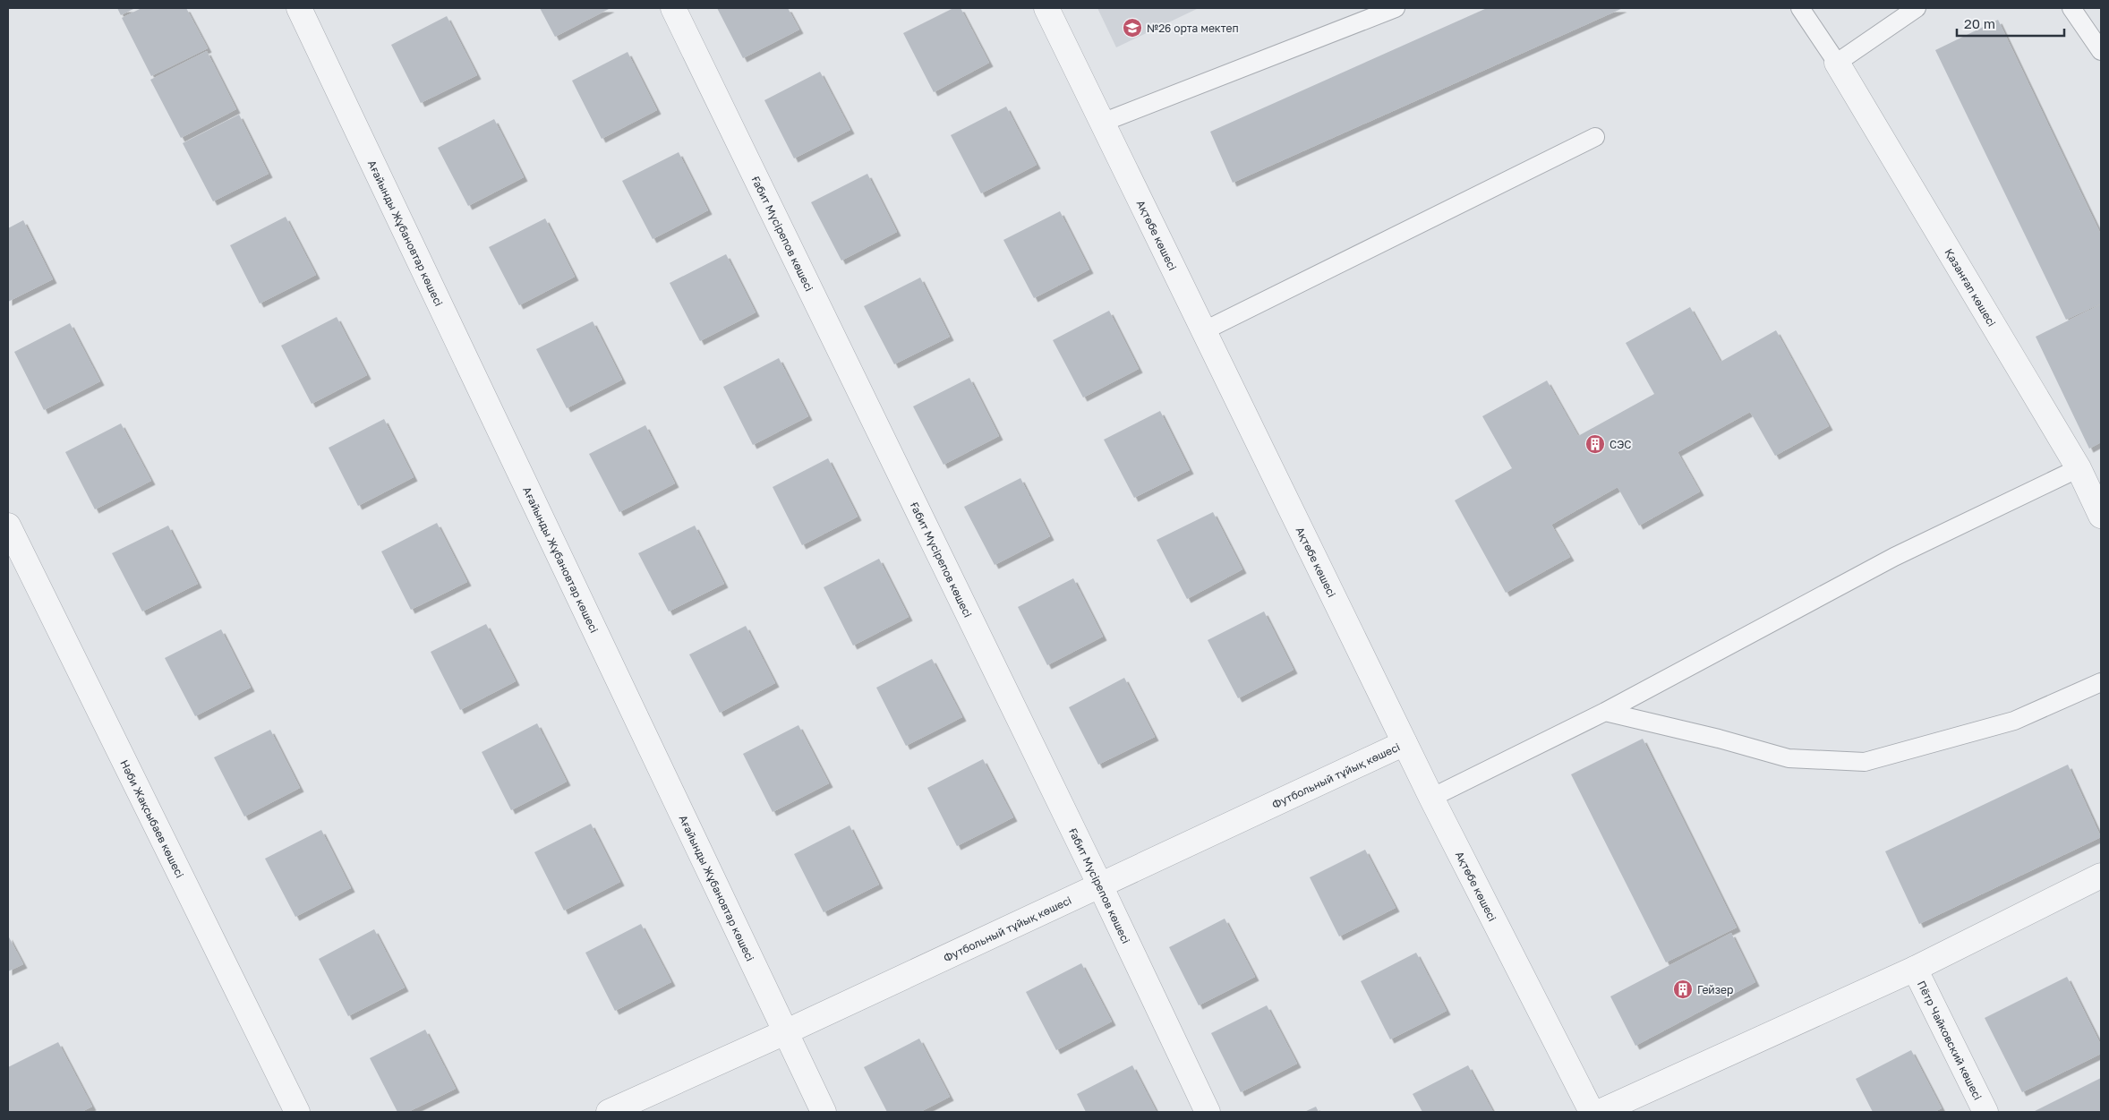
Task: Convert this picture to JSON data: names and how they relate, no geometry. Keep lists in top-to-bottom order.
{
  "streets": {
    "street": [
      "Ағайынды Жұбановтар көшесі",
      "Ғабит Мүсірепов көшесі",
      "Ақтөбе көшесі",
      "Қазанғап көшесі",
      "Футбольный тұйық көшесі",
      "Нәби Жақсыбаев көшесі",
      "Пётр Чайковский көшесі"
    ]
  },
  "crossings": [
    ["Ағайынды Жұбановтар көшесі", "Футбольный тұйық көшесі"],
    ["Ғабит Мүсірепов көшесі", "Футбольный тұйық көшесі"],
    ["Ақтөбе көшесі", "Футбольный тұйық көшесі"]
  ],
  "places": {
    "school or university": ["№26 орта мектеп"],
    "building": ["СЭС", "Гейзер"]
  },
  "scale_bar": "20 m"
}
